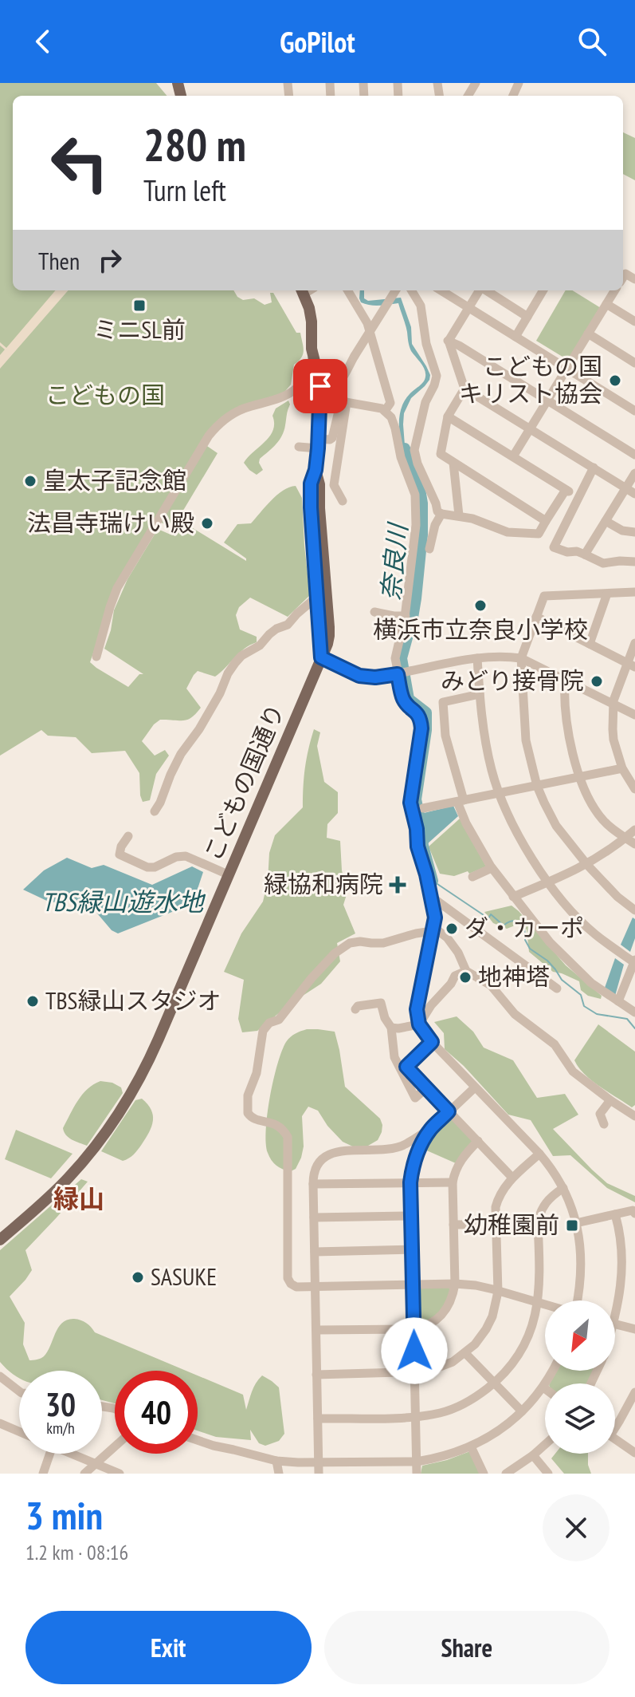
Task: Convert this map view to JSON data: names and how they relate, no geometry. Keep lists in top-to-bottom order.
{
  "streets": {
    "main road": ["こどもの国通り"]
  },
  "districts": ["緑山"],
  "water": ["奈良川", "TBS緑山遊水地"],
  "parks": ["こどもの国"],
  "places": {
    "transit": ["ミニSL前", "幼稚園前"],
    "other": [
      "こどもの国 キリスト協会",
      "皇太子記念館",
      "法昌寺瑞けい殿",
      "横浜市立奈良小学校",
      "みどり接骨院",
      "ダ・カーポ",
      "地神塔",
      "TBS緑山スタジオ",
      "SASUKE"
    ],
    "health": ["緑協和病院"]
  },
  "north": "bottom left",
  "page": {
    "header": "GoPilot",
    "turn": ["280 m", "Turn left"],
    "then": "Then",
    "speed": "30 km/h",
    "limit": "40",
    "heading": ["3 min", "1.2 km · 08:16"],
    "buttons": ["Exit", "Share"]
  }
}
